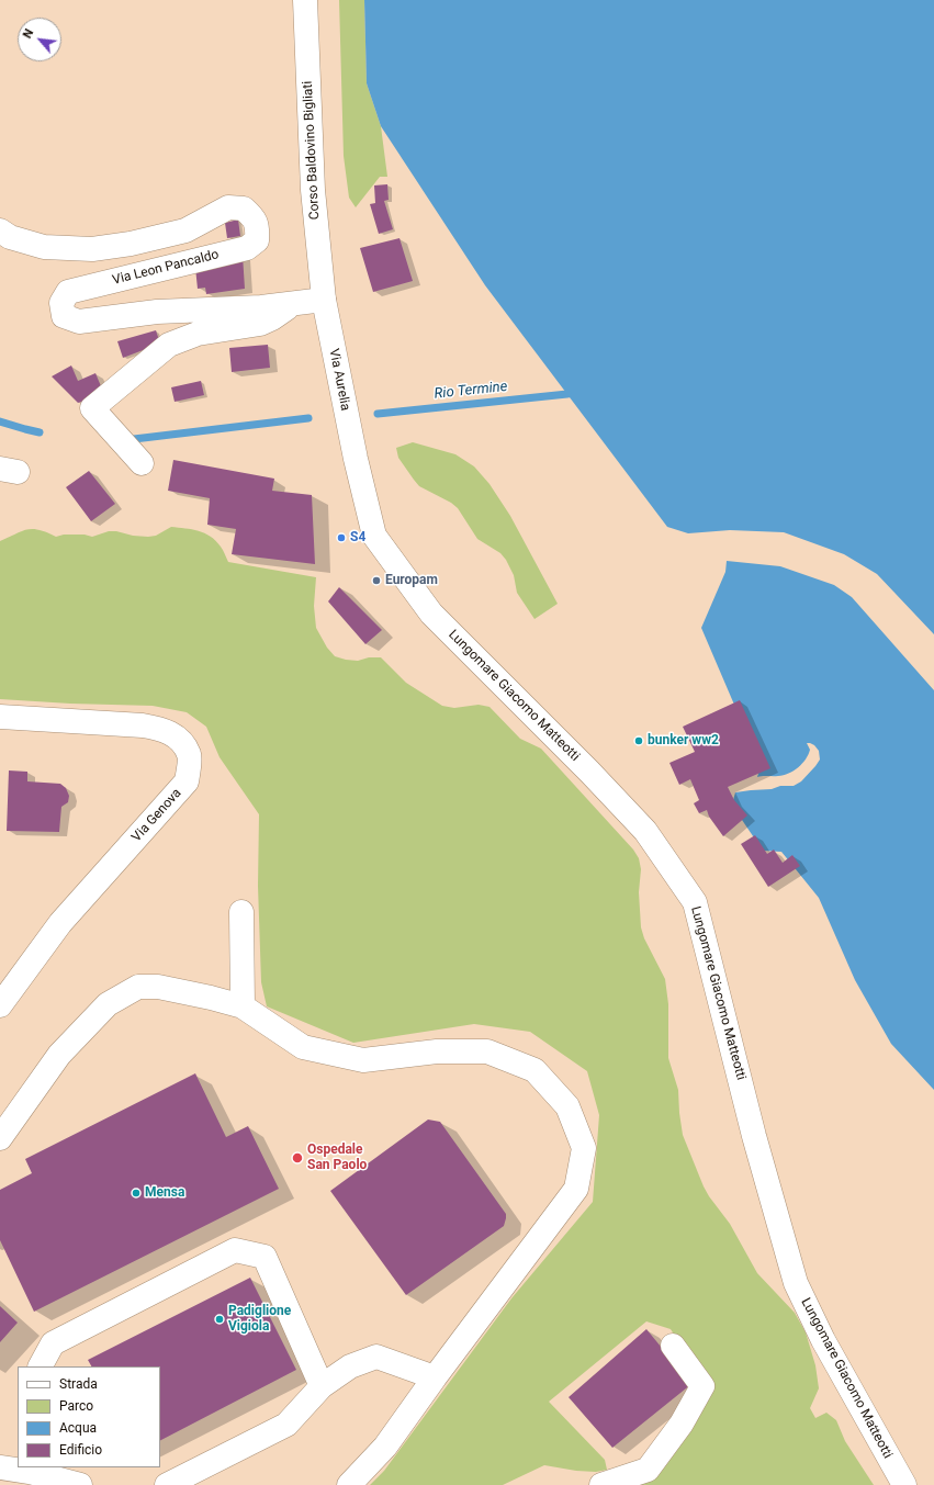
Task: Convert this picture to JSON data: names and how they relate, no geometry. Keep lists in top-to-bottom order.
{
  "streets": {
    "main road": [
      "Corso Baldovino Bigliati",
      "Via Leon Pancaldo",
      "Via Aurelia",
      "Lungomare Giacomo Matteotti",
      "Via Genova"
    ]
  },
  "crossings": [
    ["Corso Baldovino Bigliati", "Via Leon Pancaldo"],
    ["Corso Baldovino Bigliati", "Via Aurelia"],
    ["Via Leon Pancaldo", "Via Aurelia"],
    ["Via Aurelia", "Lungomare Giacomo Matteotti"]
  ],
  "water": ["Rio Termine"],
  "places": [
    "S4",
    "Europam",
    "bunker ww2",
    "Ospedale San Paolo",
    "Mensa",
    "Padiglione Vigiola"
  ],
  "legend": [
    "Strada",
    "Parco",
    "Acqua",
    "Edificio"
  ],
  "north": "top left"
}
